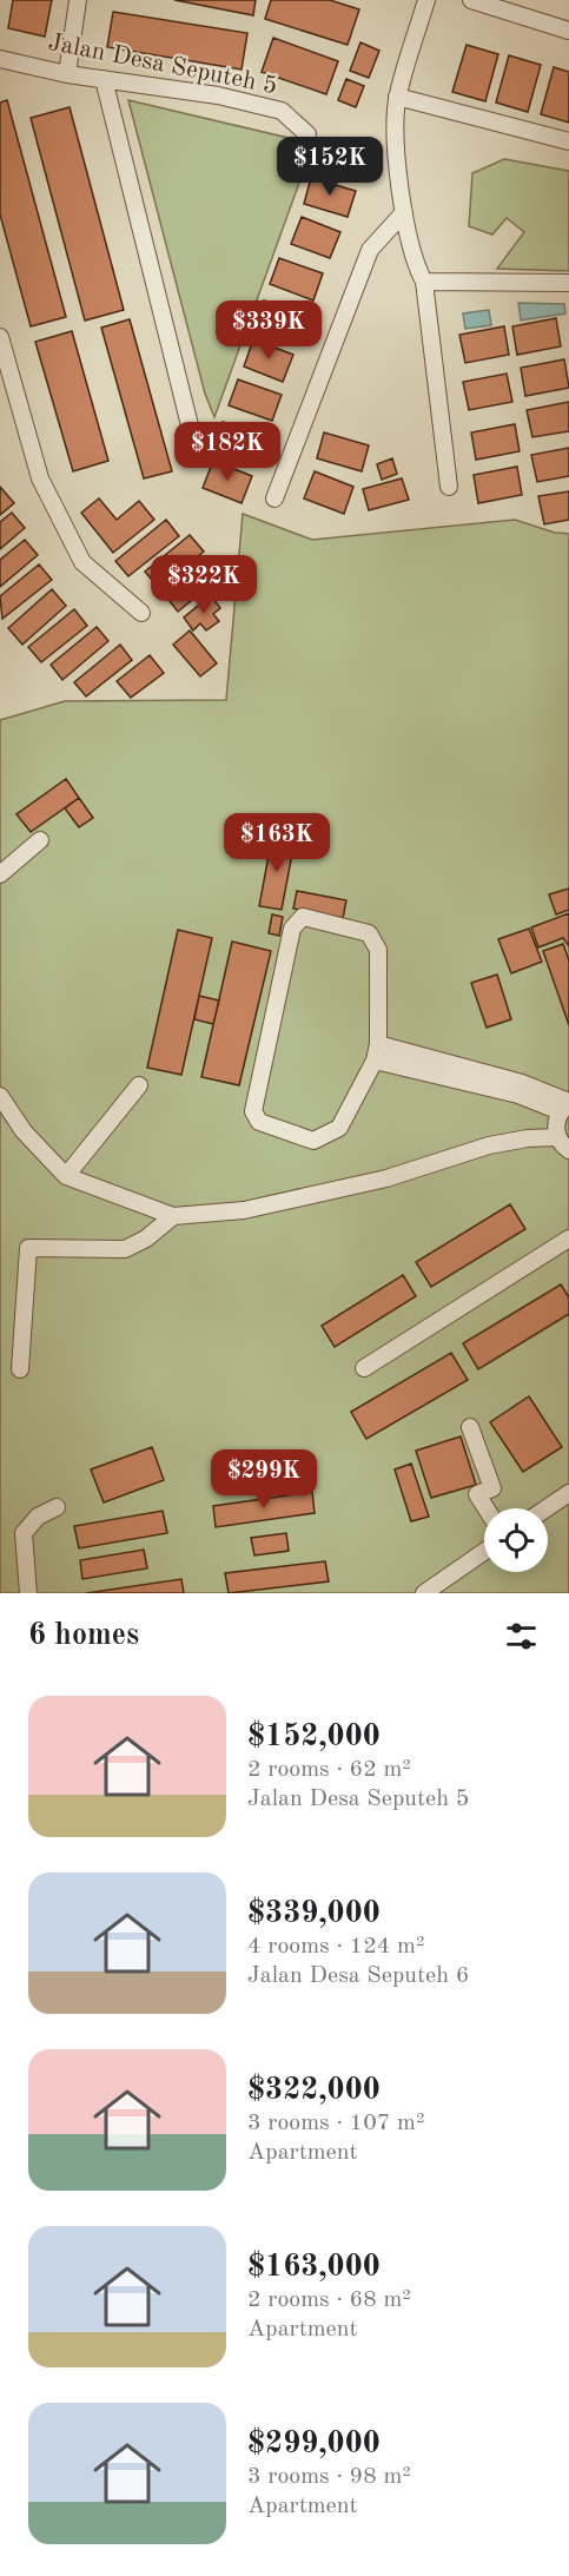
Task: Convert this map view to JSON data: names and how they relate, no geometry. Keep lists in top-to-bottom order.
{
  "streets": {
    "street": ["Jalan Desa Seputeh 5"]
  },
  "page": {
    "price": [
      "$152K",
      "$339K",
      "$182K",
      "$322K",
      "$163K",
      "$299K"
    ],
    "heading": "6 homes",
    "list": [
      {
        "name": "$152,000",
        "note": "2 rooms · 62 m² · Jalan Desa Seputeh 5"
      },
      {
        "name": "$339,000",
        "note": "4 rooms · 124 m² · Jalan Desa Seputeh 6"
      },
      {
        "name": "$322,000",
        "note": "3 rooms · 107 m² · Apartment"
      },
      {
        "name": "$163,000",
        "note": "2 rooms · 68 m² · Apartment"
      },
      {
        "name": "$299,000",
        "note": "3 rooms · 98 m² · Apartment"
      }
    ]
  }
}
